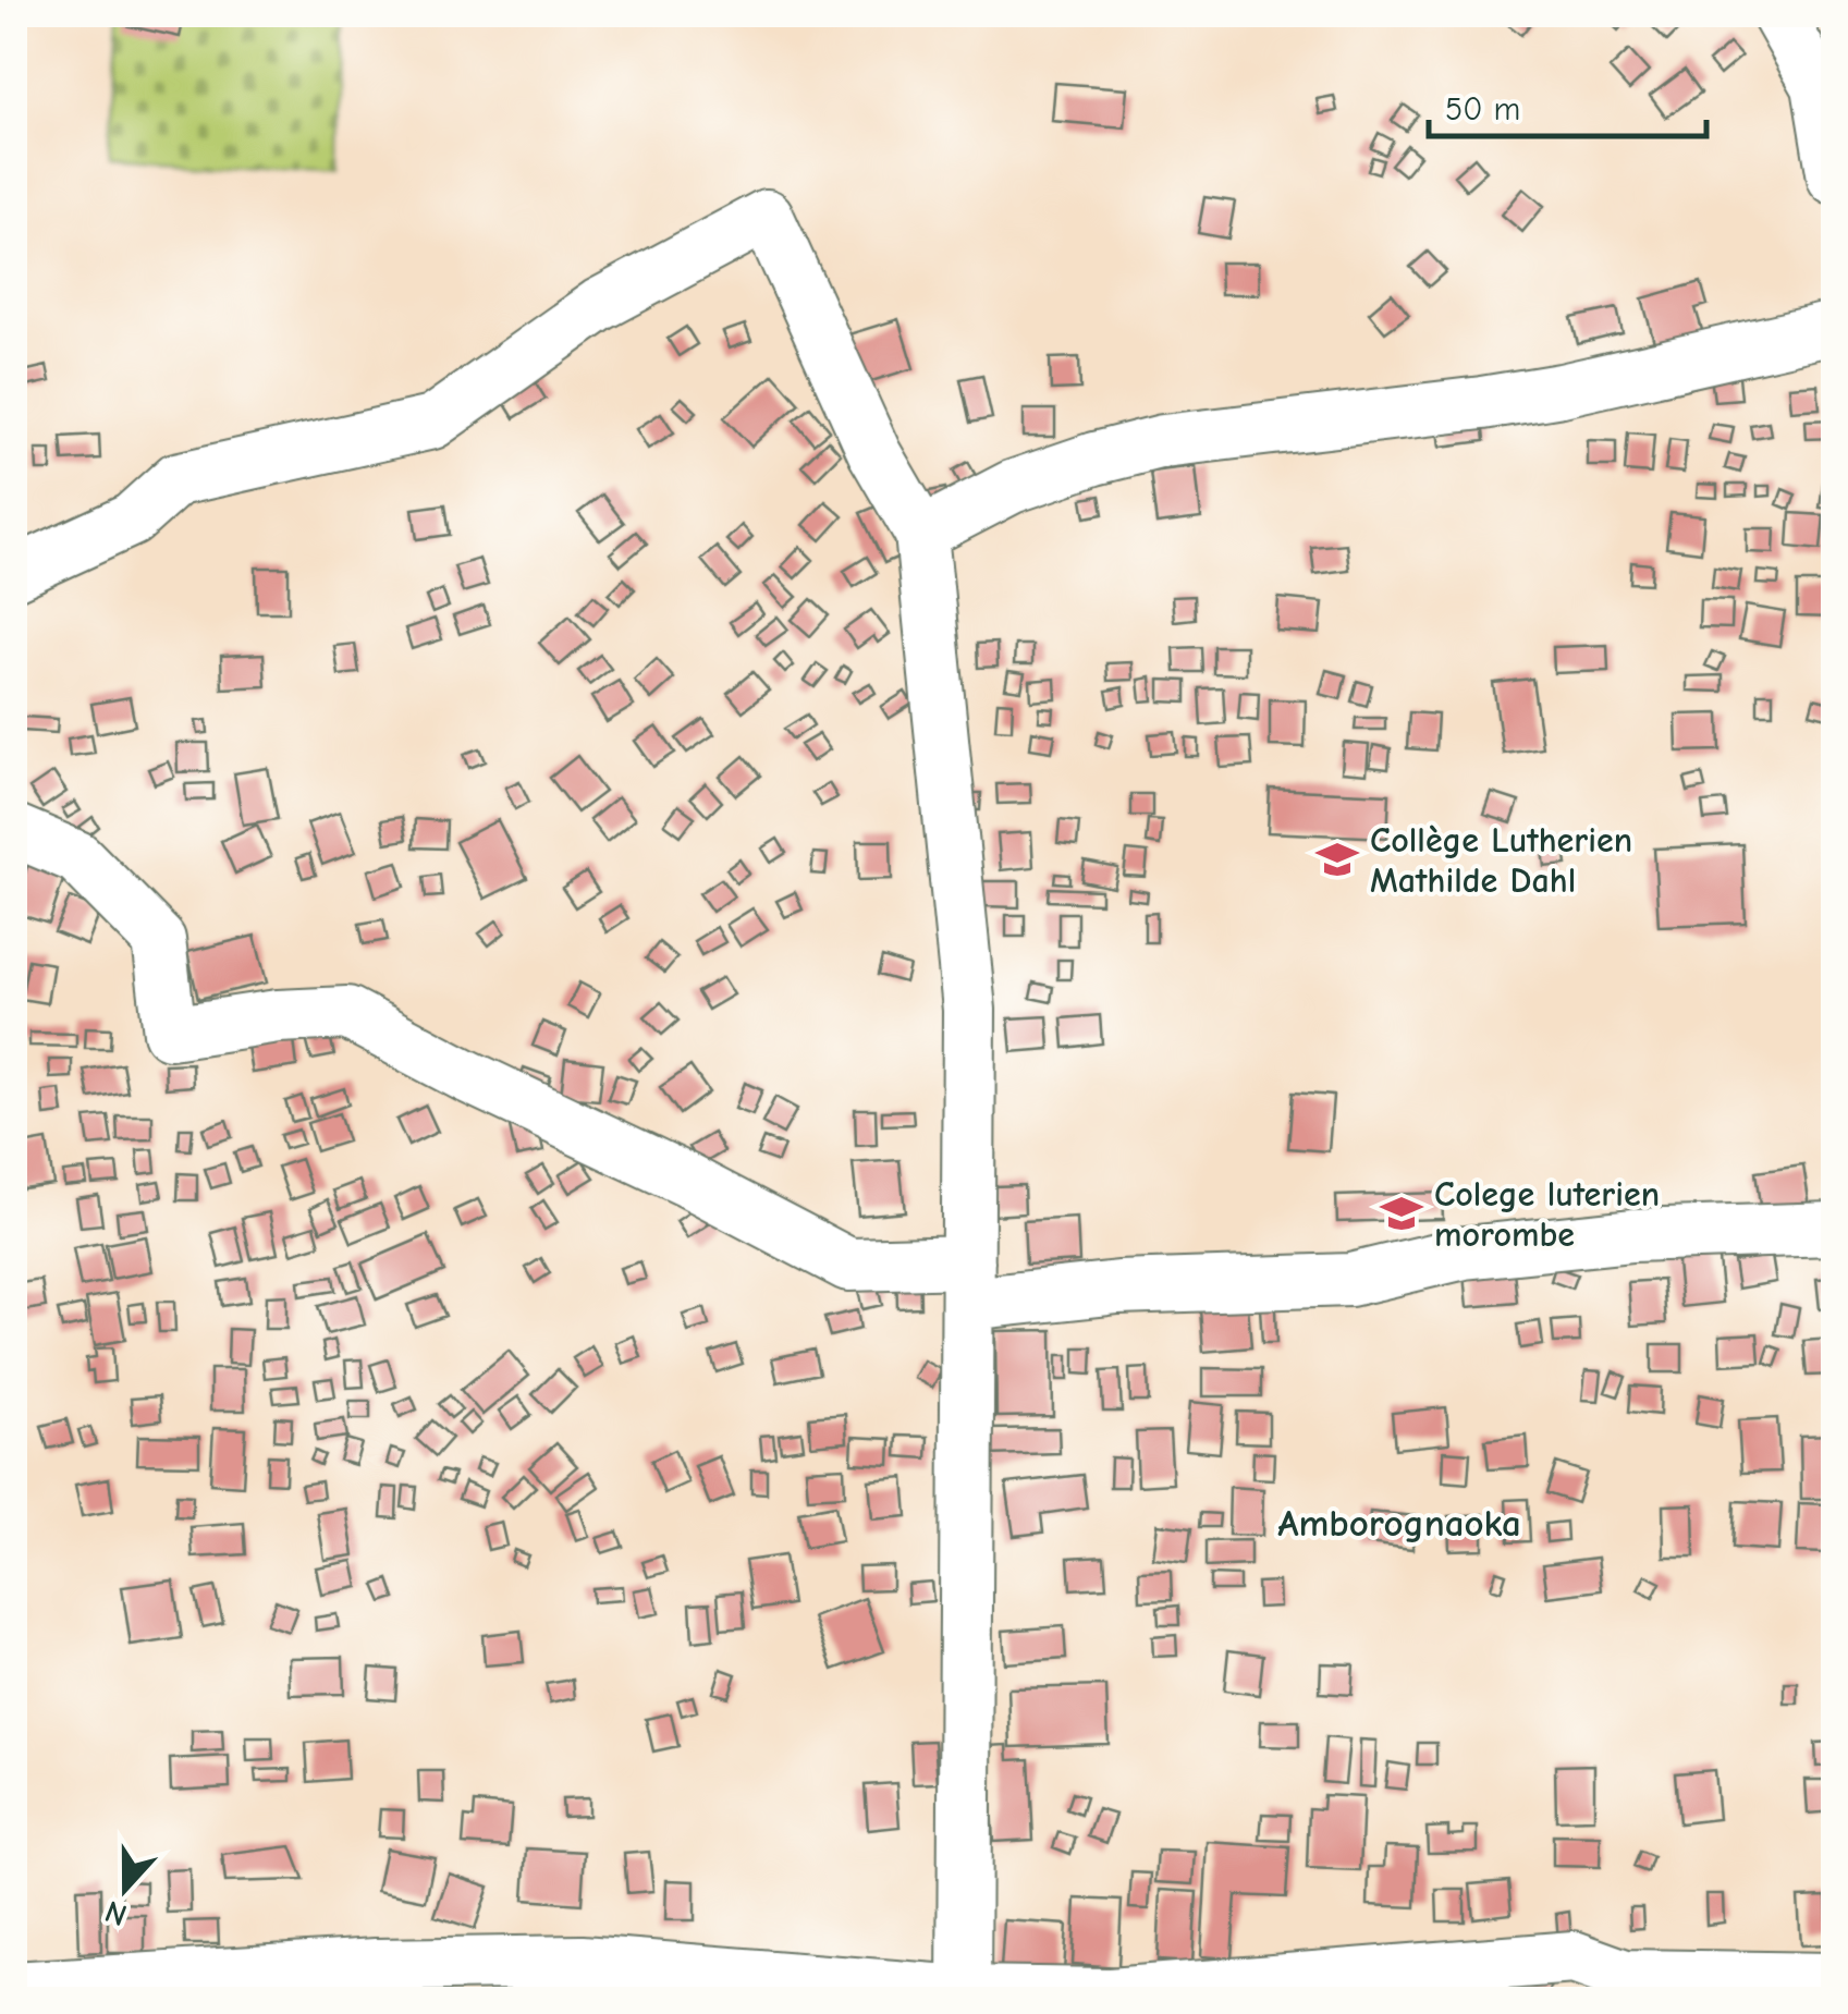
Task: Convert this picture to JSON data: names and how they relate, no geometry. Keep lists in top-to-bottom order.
{
  "districts": ["Amborognaoka"],
  "places": {
    "school or university": ["Collège Lutherien Mathilde Dahl", "Colege luterien morombe"]
  },
  "scale_bar": "50 m",
  "north": "bottom"
}
